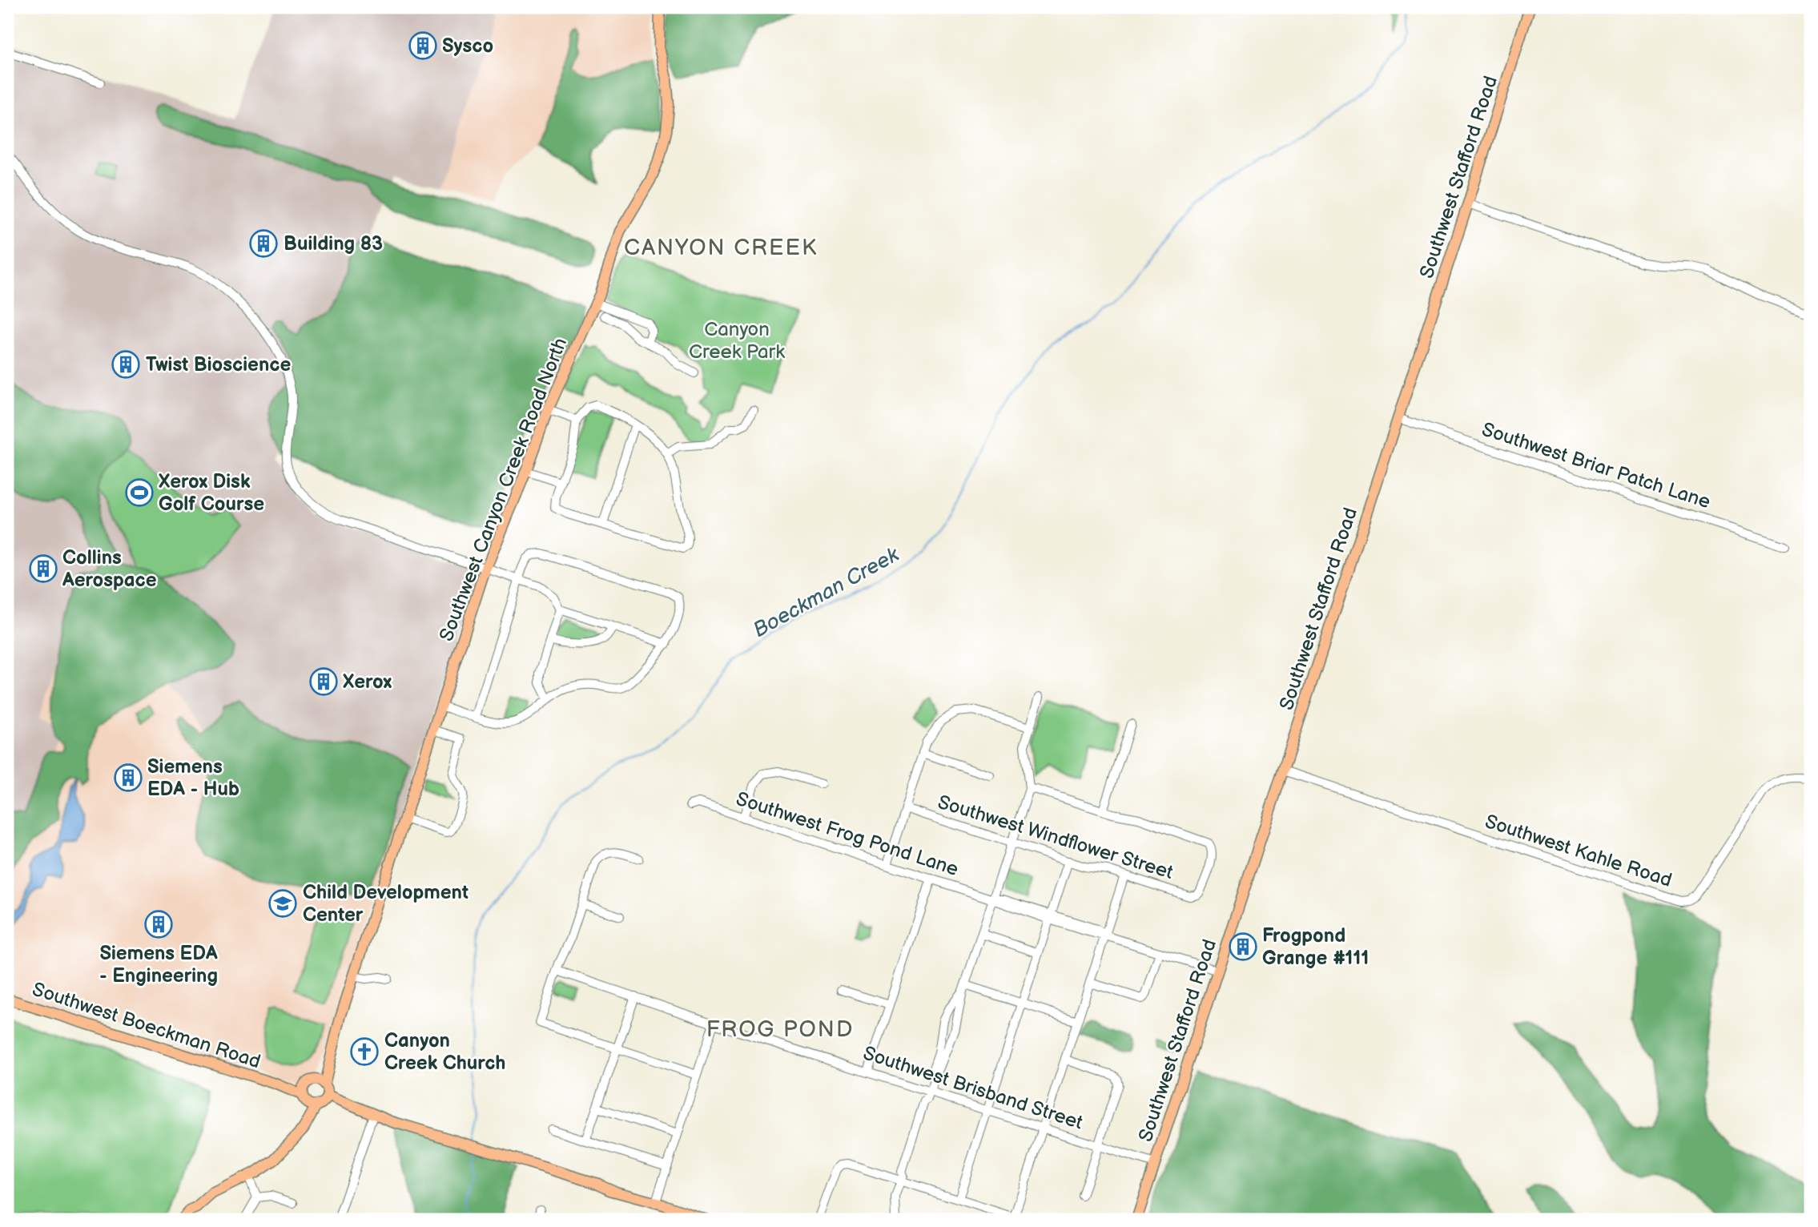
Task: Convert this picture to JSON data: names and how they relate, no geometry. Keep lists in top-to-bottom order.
{
  "streets": {
    "main road": ["Southwest Stafford Road", "Southwest Canyon Creek Road North", "Southwest Boeckman Road"],
    "street": [
      "Southwest Briar Patch Lane",
      "Southwest Frog Pond Lane",
      "Southwest Windflower Street",
      "Southwest Kahle Road",
      "Southwest Brisband Street"
    ]
  },
  "crossings": [
    ["Southwest Stafford Road", "Southwest Briar Patch Lane"],
    ["Southwest Stafford Road", "Southwest Frog Pond Lane"],
    ["Southwest Stafford Road", "Southwest Kahle Road"],
    ["Southwest Stafford Road", "Southwest Brisband Street"],
    ["Southwest Canyon Creek Road North", "Southwest Boeckman Road"]
  ],
  "districts": ["CANYON CREEK", "FROG POND"],
  "water": ["Boeckman Creek"],
  "parks": ["Canyon Creek Park"],
  "places": {
    "building": [
      "Sysco",
      "Building 83",
      "Twist Bioscience",
      "Collins Aerospace",
      "Xerox",
      "Siemens EDA - Hub",
      "Siemens EDA - Engineering",
      "Frogpond Grange #111"
    ],
    "sports": ["Xerox Disk Golf Course"],
    "school or university": ["Child Development Center"],
    "church": ["Canyon Creek Church"]
  }
}
